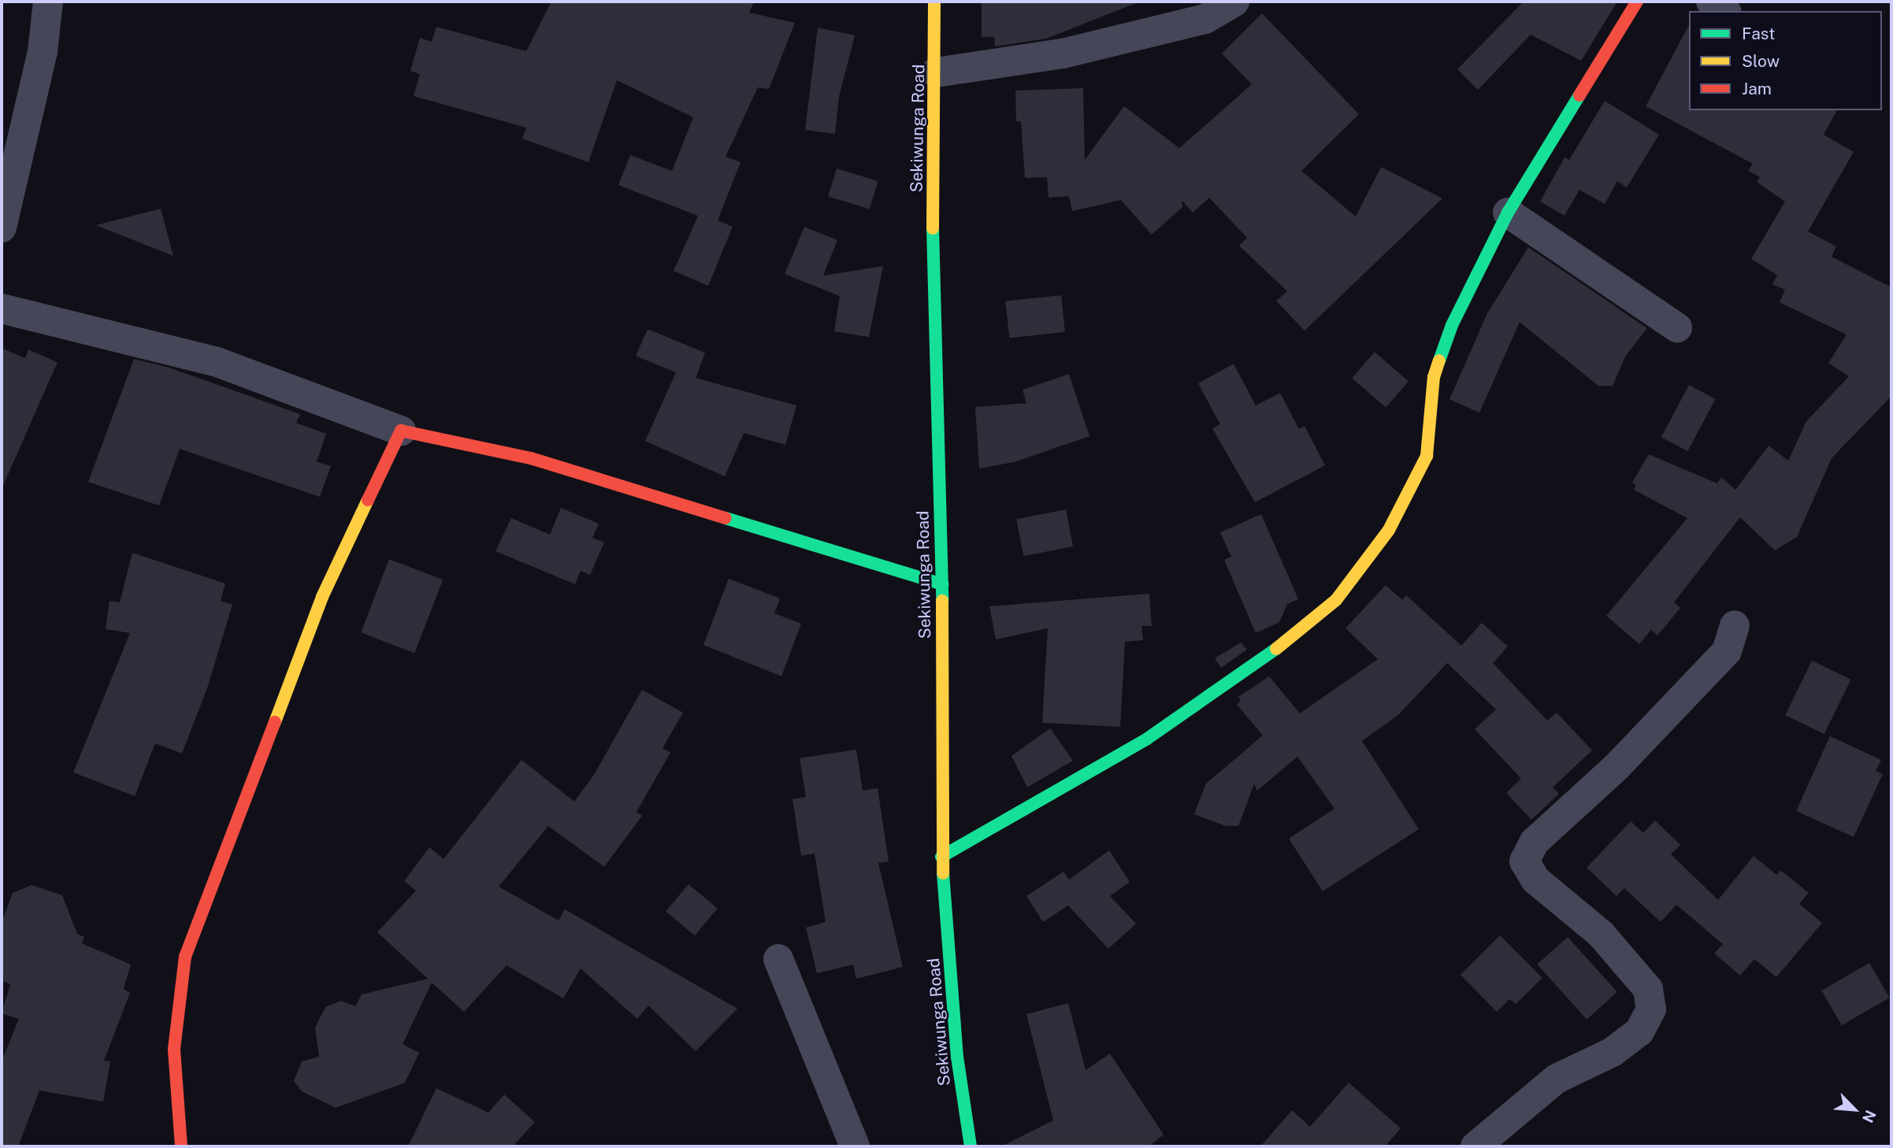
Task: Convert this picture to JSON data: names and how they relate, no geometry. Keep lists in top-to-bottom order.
{
  "streets": {
    "street": ["Sekiwunga Road"]
  },
  "legend": ["Fast", "Slow", "Jam"],
  "north": "bottom right"
}
